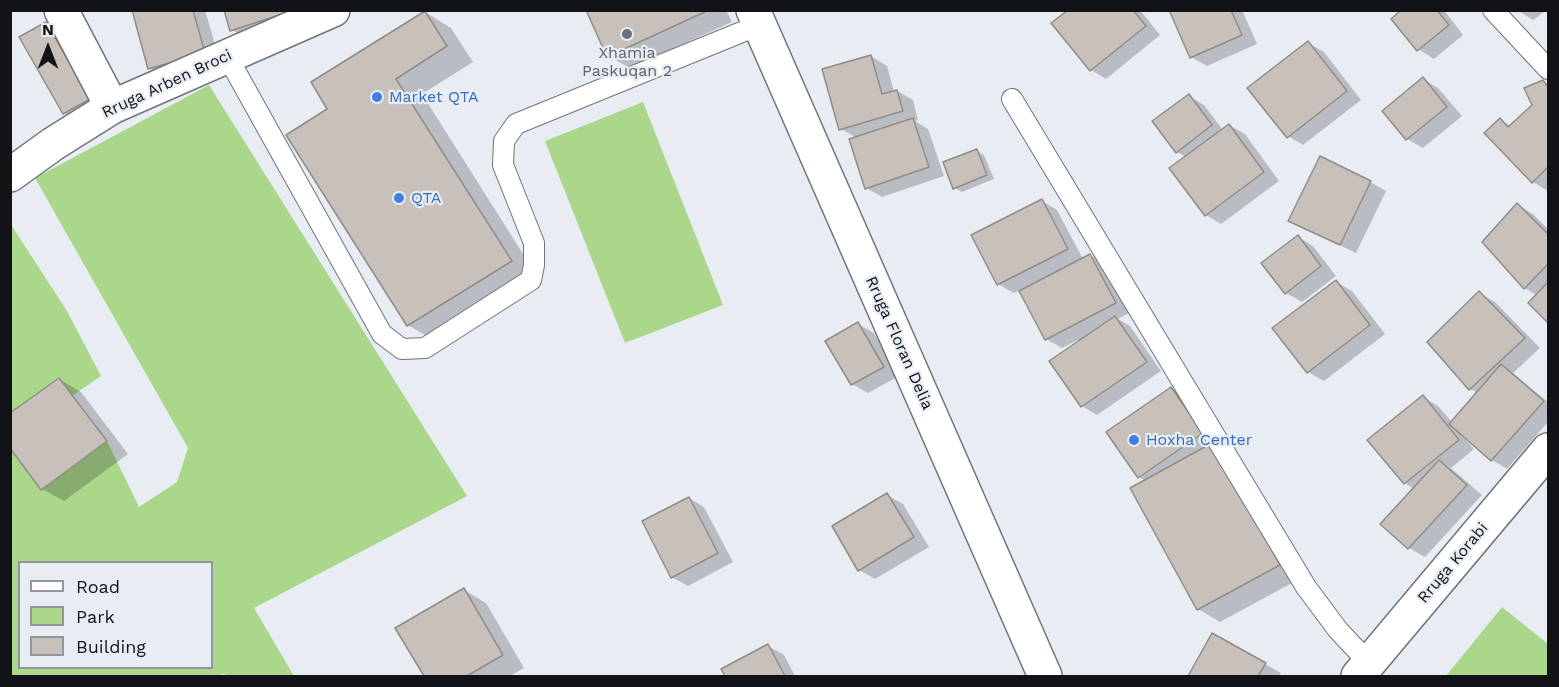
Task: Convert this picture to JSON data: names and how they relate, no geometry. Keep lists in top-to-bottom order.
{
  "streets": {
    "street": ["Rruga Arben Broci", "Rruga Floran Delia", "Rruga Korabi"]
  },
  "places": [
    "Xhamia Paskuqan 2",
    "Market QTA",
    "QTA",
    "Hoxha Center"
  ],
  "legend": ["Road", "Park", "Building"],
  "north": "top"
}
